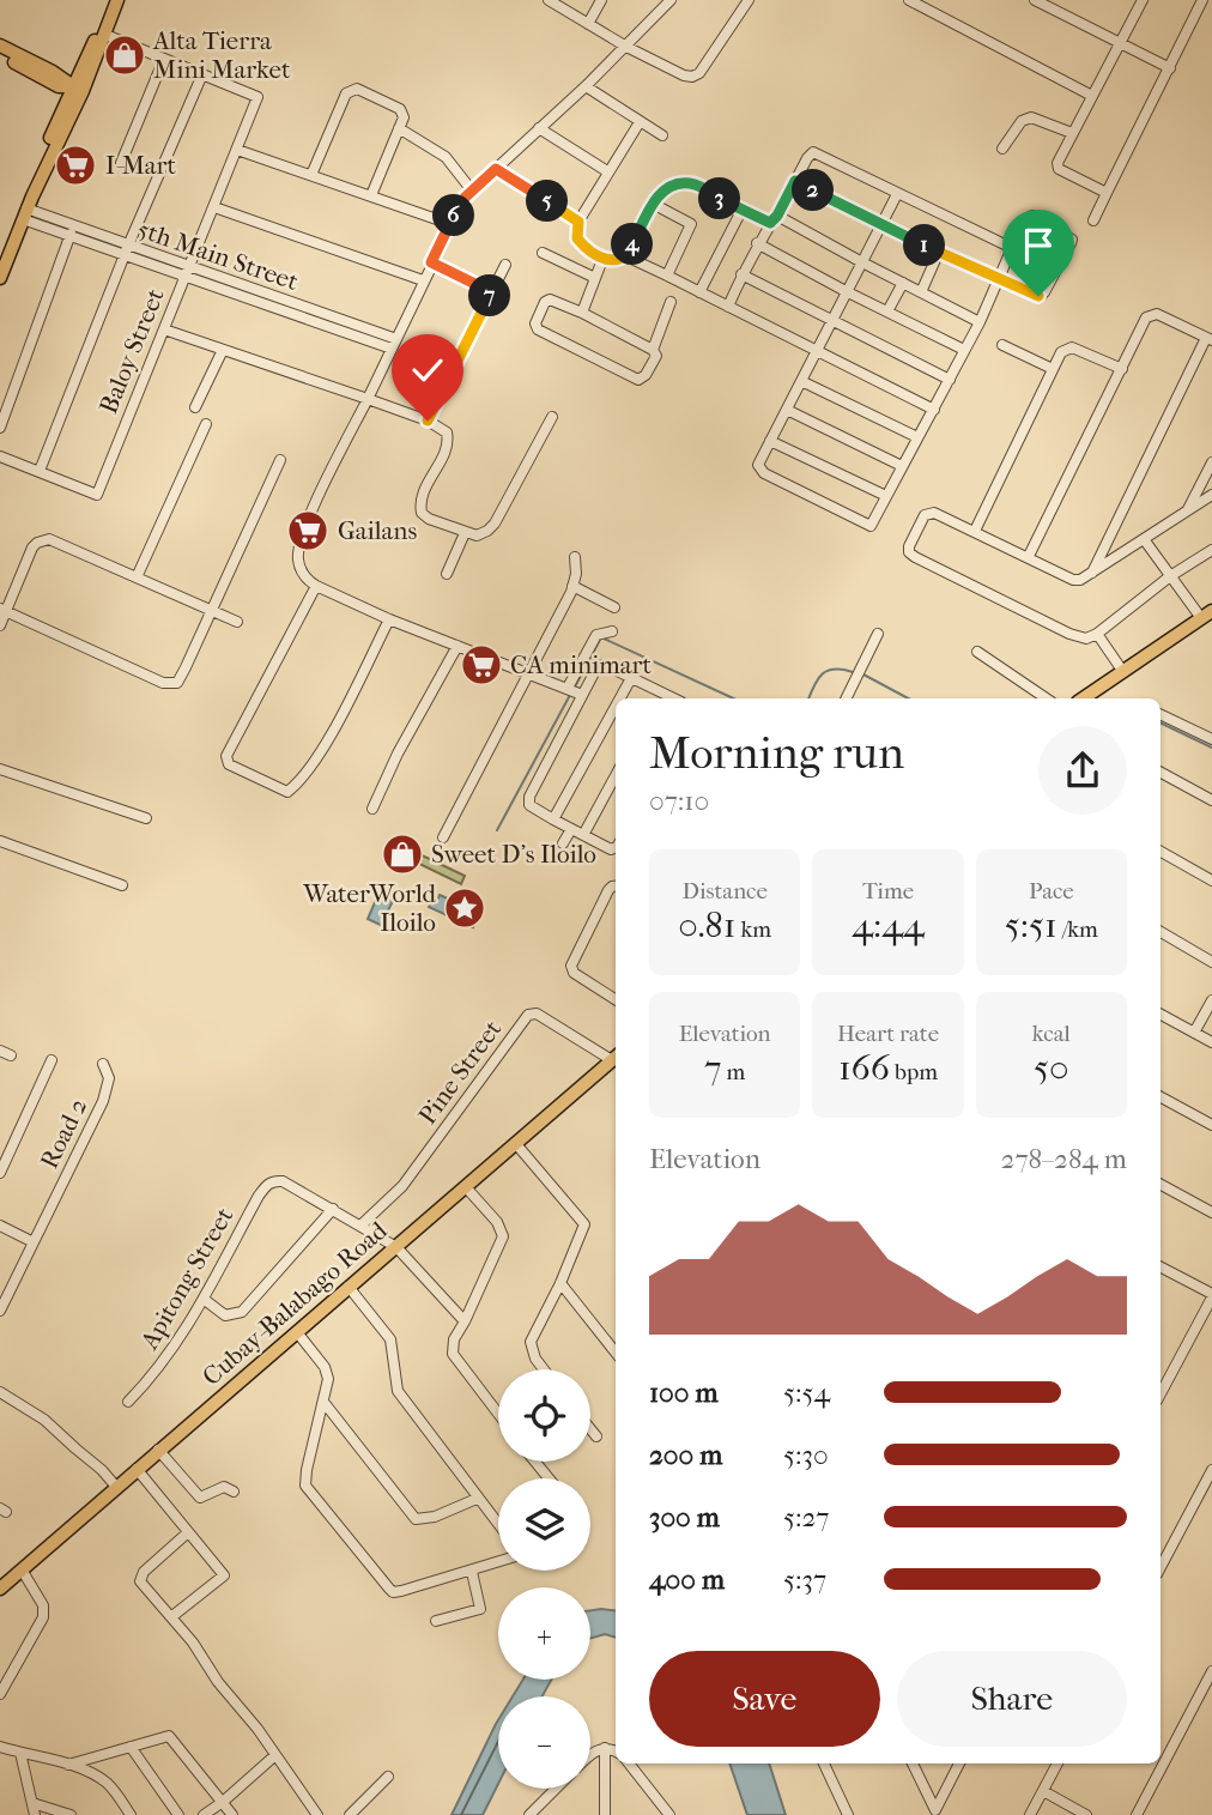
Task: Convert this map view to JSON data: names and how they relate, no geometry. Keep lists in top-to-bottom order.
{
  "streets": {
    "main road": ["Cubay-Balabago Road"],
    "street": [
      "5th Main Street",
      "Baloy Street",
      "Pine Street",
      "Road 2",
      "Apitong Street"
    ]
  },
  "crossings": [
    ["5th Main Street", "Baloy Street"],
    ["Pine Street", "Cubay-Balabago Road"]
  ],
  "places": {
    "shop": ["Alta Tierra Mini Market", "Sweet D's Iloilo"],
    "supermarket": ["I-Mart", "Gailans", "CA minimart"],
    "place": ["WaterWorld Iloilo"]
  },
  "page": {
    "pins": [
      "2",
      "3",
      "5",
      "6",
      "4",
      "1",
      "7"
    ],
    "heading": ["Morning run", "07:10"],
    "stats": [
      ["Distance", "0.81 km"],
      ["Time", "4:44"],
      ["Pace", "5:51 /km"],
      ["Elevation", "7 m"],
      ["Heart rate", "166 bpm"],
      ["kcal", "50"]
    ],
    "chart": ["Elevation", "278–284 m"],
    "list": [
      {
        "name": "100 m",
        "note": "5:54"
      },
      {
        "name": "200 m",
        "note": "5:30"
      },
      {
        "name": "300 m",
        "note": "5:27"
      },
      {
        "name": "400 m",
        "note": "5:37"
      }
    ],
    "map_buttons": ["+", "−"],
    "buttons": ["Save", "Share"]
  }
}
